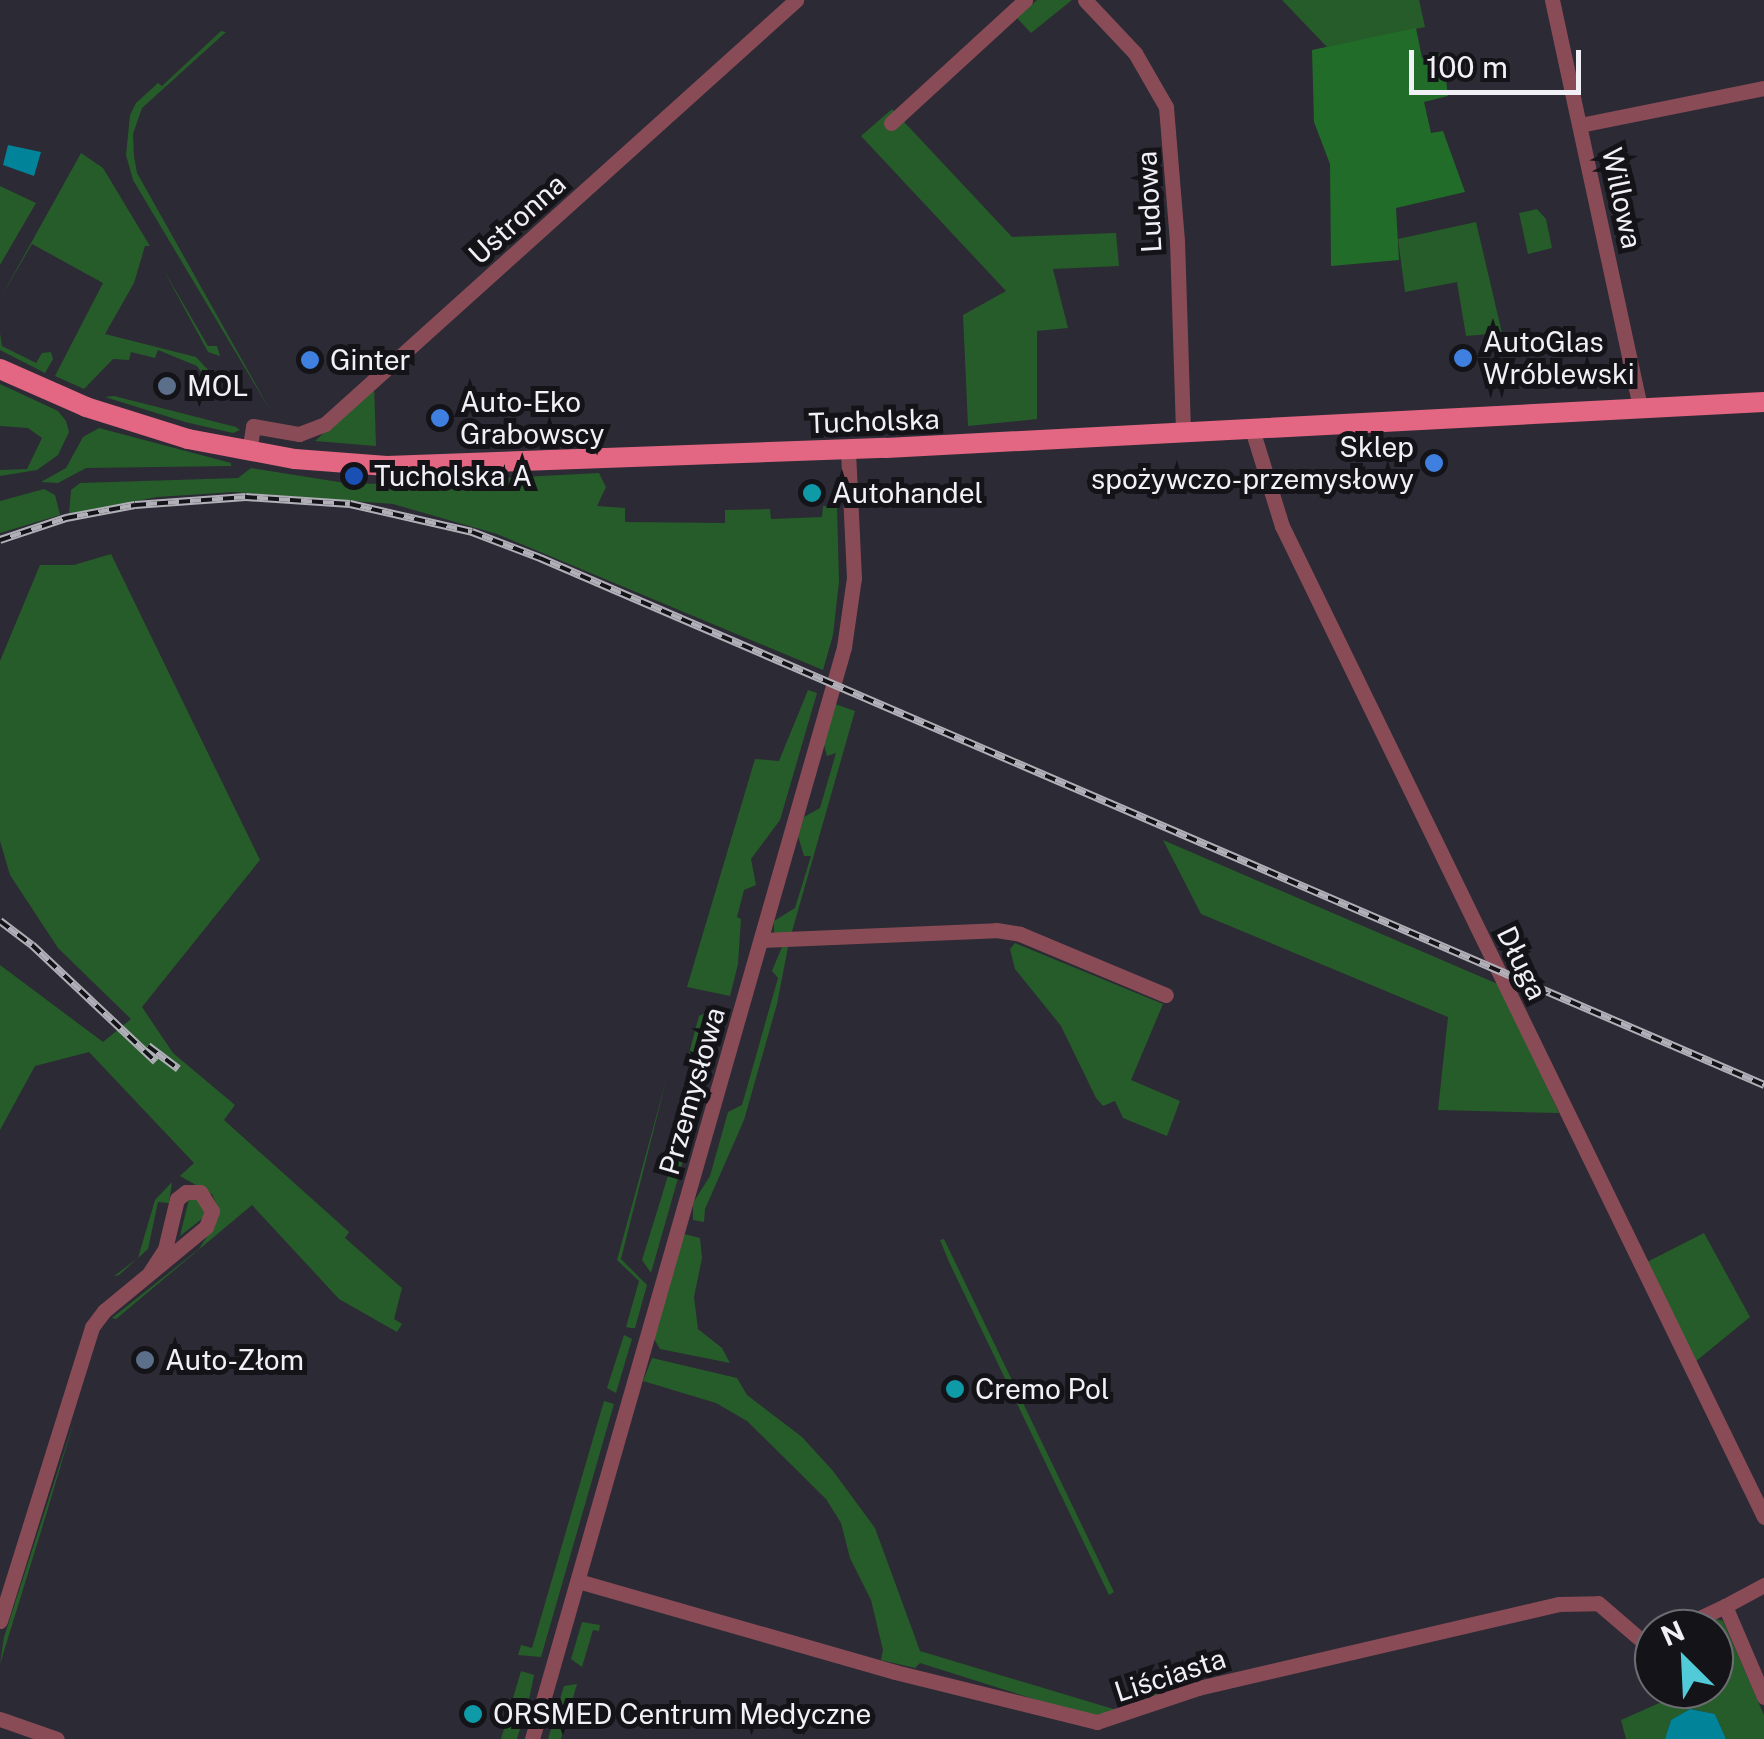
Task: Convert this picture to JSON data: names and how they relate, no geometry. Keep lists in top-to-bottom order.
{
  "streets": {
    "main road": ["Tucholska"],
    "street": [
      "Willowa",
      "Ludowa",
      "Ustronna",
      "Długa",
      "Przemysłowa",
      "Liściasta"
    ]
  },
  "crossings": [
    ["Willowa", "Tucholska"],
    ["Ludowa", "Tucholska"],
    ["Ustronna", "Tucholska"],
    ["Tucholska", "Długa"],
    ["Tucholska", "Przemysłowa"],
    ["Przemysłowa", "Liściasta"]
  ],
  "places": [
    "AutoGlas Wróblewski",
    "Ginter",
    "MOL",
    "Auto-Eko Grabowscy",
    "Sklep spożywczo-przemysłowy",
    "Tucholska A",
    "Autohandel",
    "Auto-Złom",
    "Cremo Pol",
    "ORSMED Centrum Medyczne"
  ],
  "scale_bar": "100 m",
  "north": "top left"
}
